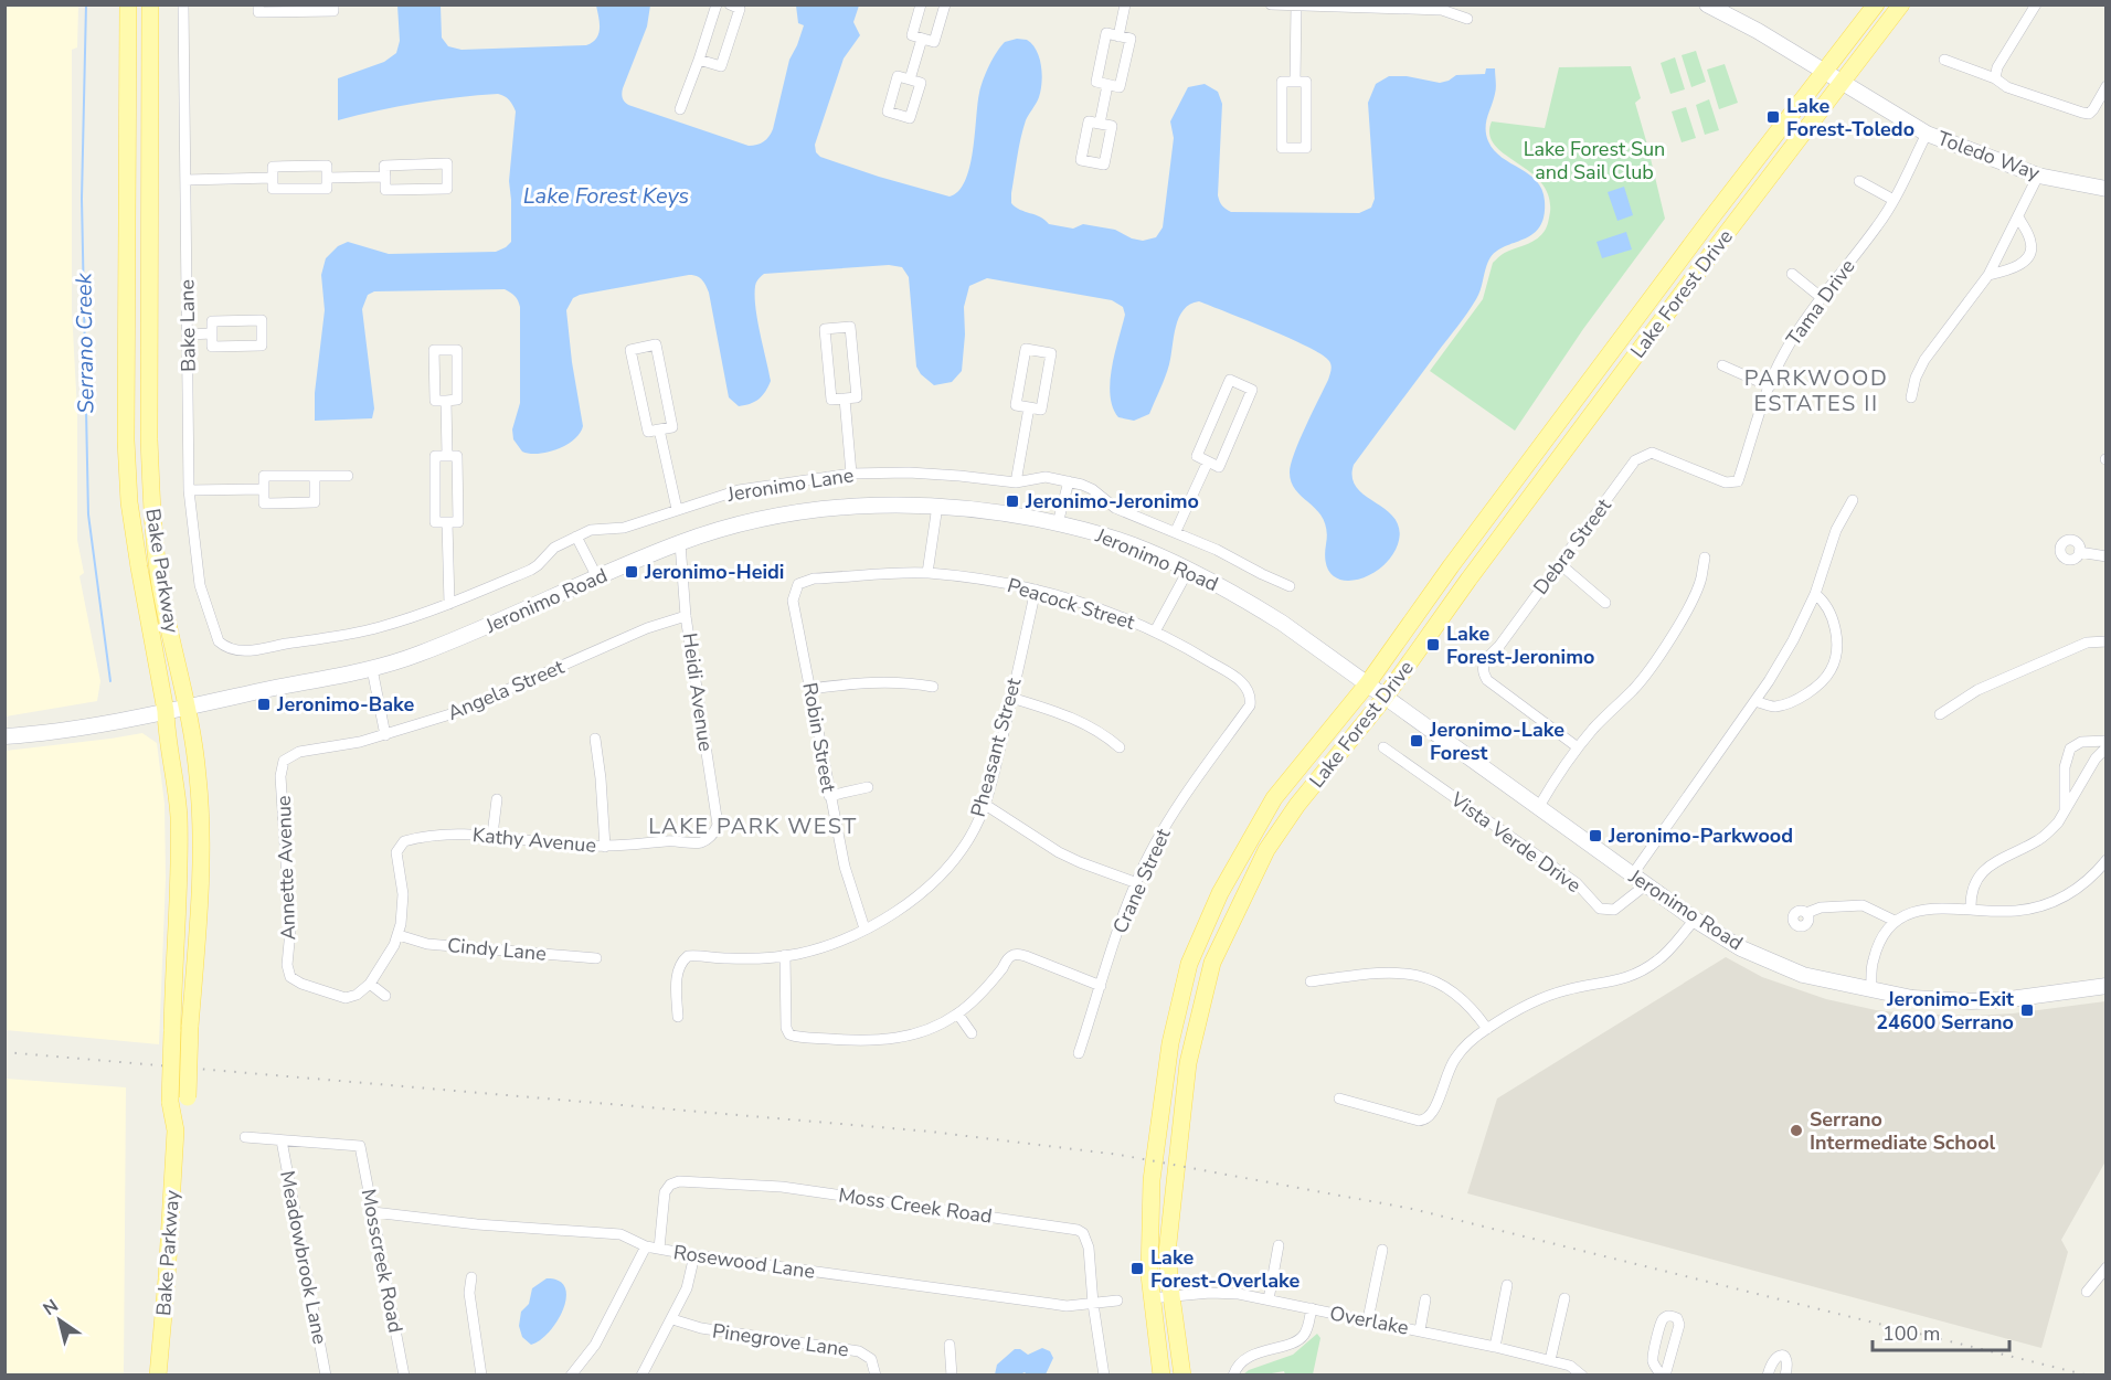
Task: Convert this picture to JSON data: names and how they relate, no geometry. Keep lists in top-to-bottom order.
{
  "streets": {
    "main road": [
      "Toledo Way",
      "Lake Forest Drive",
      "Jeronimo Road",
      "Bake Parkway"
    ],
    "street": [
      "Tama Drive",
      "Bake Lane",
      "Jeronimo Lane",
      "Debra Street",
      "Peacock Street",
      "Angela Street",
      "Heidi Avenue",
      "Robin Street",
      "Pheasant Street",
      "Kathy Avenue",
      "Vista Verde Drive",
      "Annette Avenue",
      "Crane Street",
      "Cindy Lane",
      "Moss Creek Road",
      "Meadowbrook Lane",
      "Mosscreek Road",
      "Rosewood Lane",
      "Overlake",
      "Pinegrove Lane"
    ]
  },
  "crossings": [
    ["Toledo Way", "Lake Forest Drive"],
    ["Toledo Way", "Tama Drive"],
    ["Lake Forest Drive", "Jeronimo Road"],
    ["Lake Forest Drive", "Overlake"],
    ["Tama Drive", "Debra Street"],
    ["Bake Lane", "Jeronimo Lane"],
    ["Jeronimo Road", "Bake Parkway"],
    ["Jeronimo Road", "Heidi Avenue"],
    ["Jeronimo Road", "Vista Verde Drive"],
    ["Peacock Street", "Robin Street"],
    ["Peacock Street", "Pheasant Street"],
    ["Peacock Street", "Crane Street"],
    ["Angela Street", "Heidi Avenue"],
    ["Angela Street", "Annette Avenue"],
    ["Heidi Avenue", "Kathy Avenue"],
    ["Robin Street", "Pheasant Street"],
    ["Kathy Avenue", "Cindy Lane"],
    ["Moss Creek Road", "Rosewood Lane"],
    ["Meadowbrook Lane", "Mosscreek Road"],
    ["Mosscreek Road", "Rosewood Lane"]
  ],
  "districts": ["PARKWOOD ESTATES II", "LAKE PARK WEST"],
  "water": ["Lake Forest Keys", "Serrano Creek"],
  "parks": ["Lake Forest Sun and Sail Club"],
  "places": {
    "transit": [
      "Lake Forest-Toledo",
      "Jeronimo-Jeronimo",
      "Jeronimo-Heidi",
      "Lake Forest-Jeronimo",
      "Jeronimo-Bake",
      "Jeronimo-Lake Forest",
      "Jeronimo-Parkwood",
      "Jeronimo-Exit 24600 Serrano",
      "Lake Forest-Overlake"
    ],
    "other": ["Serrano Intermediate School"]
  },
  "scale_bar": "100 m",
  "north": "top left"
}
